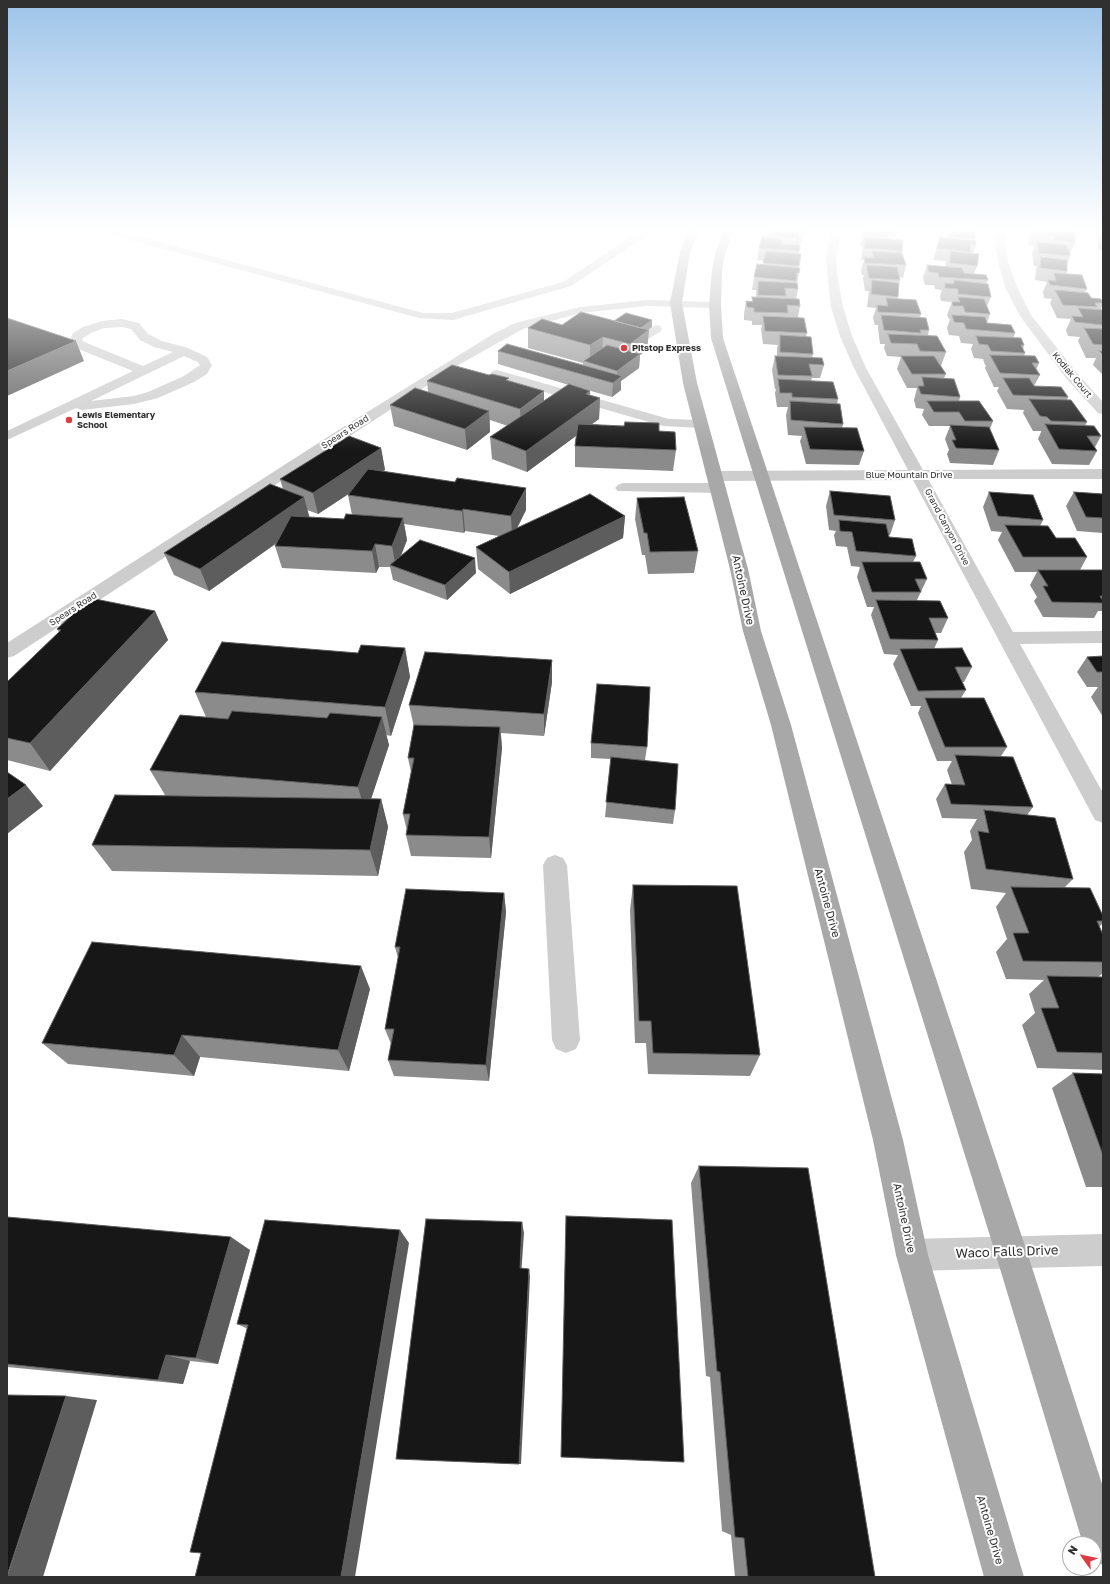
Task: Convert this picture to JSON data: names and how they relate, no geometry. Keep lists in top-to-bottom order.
{
  "streets": {
    "main road": ["Antoine Drive"],
    "street": [
      "Kodiak Court",
      "Spears Road",
      "Blue Mountain Drive",
      "Grand Canyon Drive",
      "Waco Falls Drive"
    ]
  },
  "crossings": [
    ["Spears Road", "Antoine Drive"],
    ["Blue Mountain Drive", "Grand Canyon Drive"],
    ["Blue Mountain Drive", "Antoine Drive"],
    ["Antoine Drive", "Waco Falls Drive"]
  ],
  "places": ["Pitstop Express", "Lewis Elementary School"],
  "north": "top left"
}
